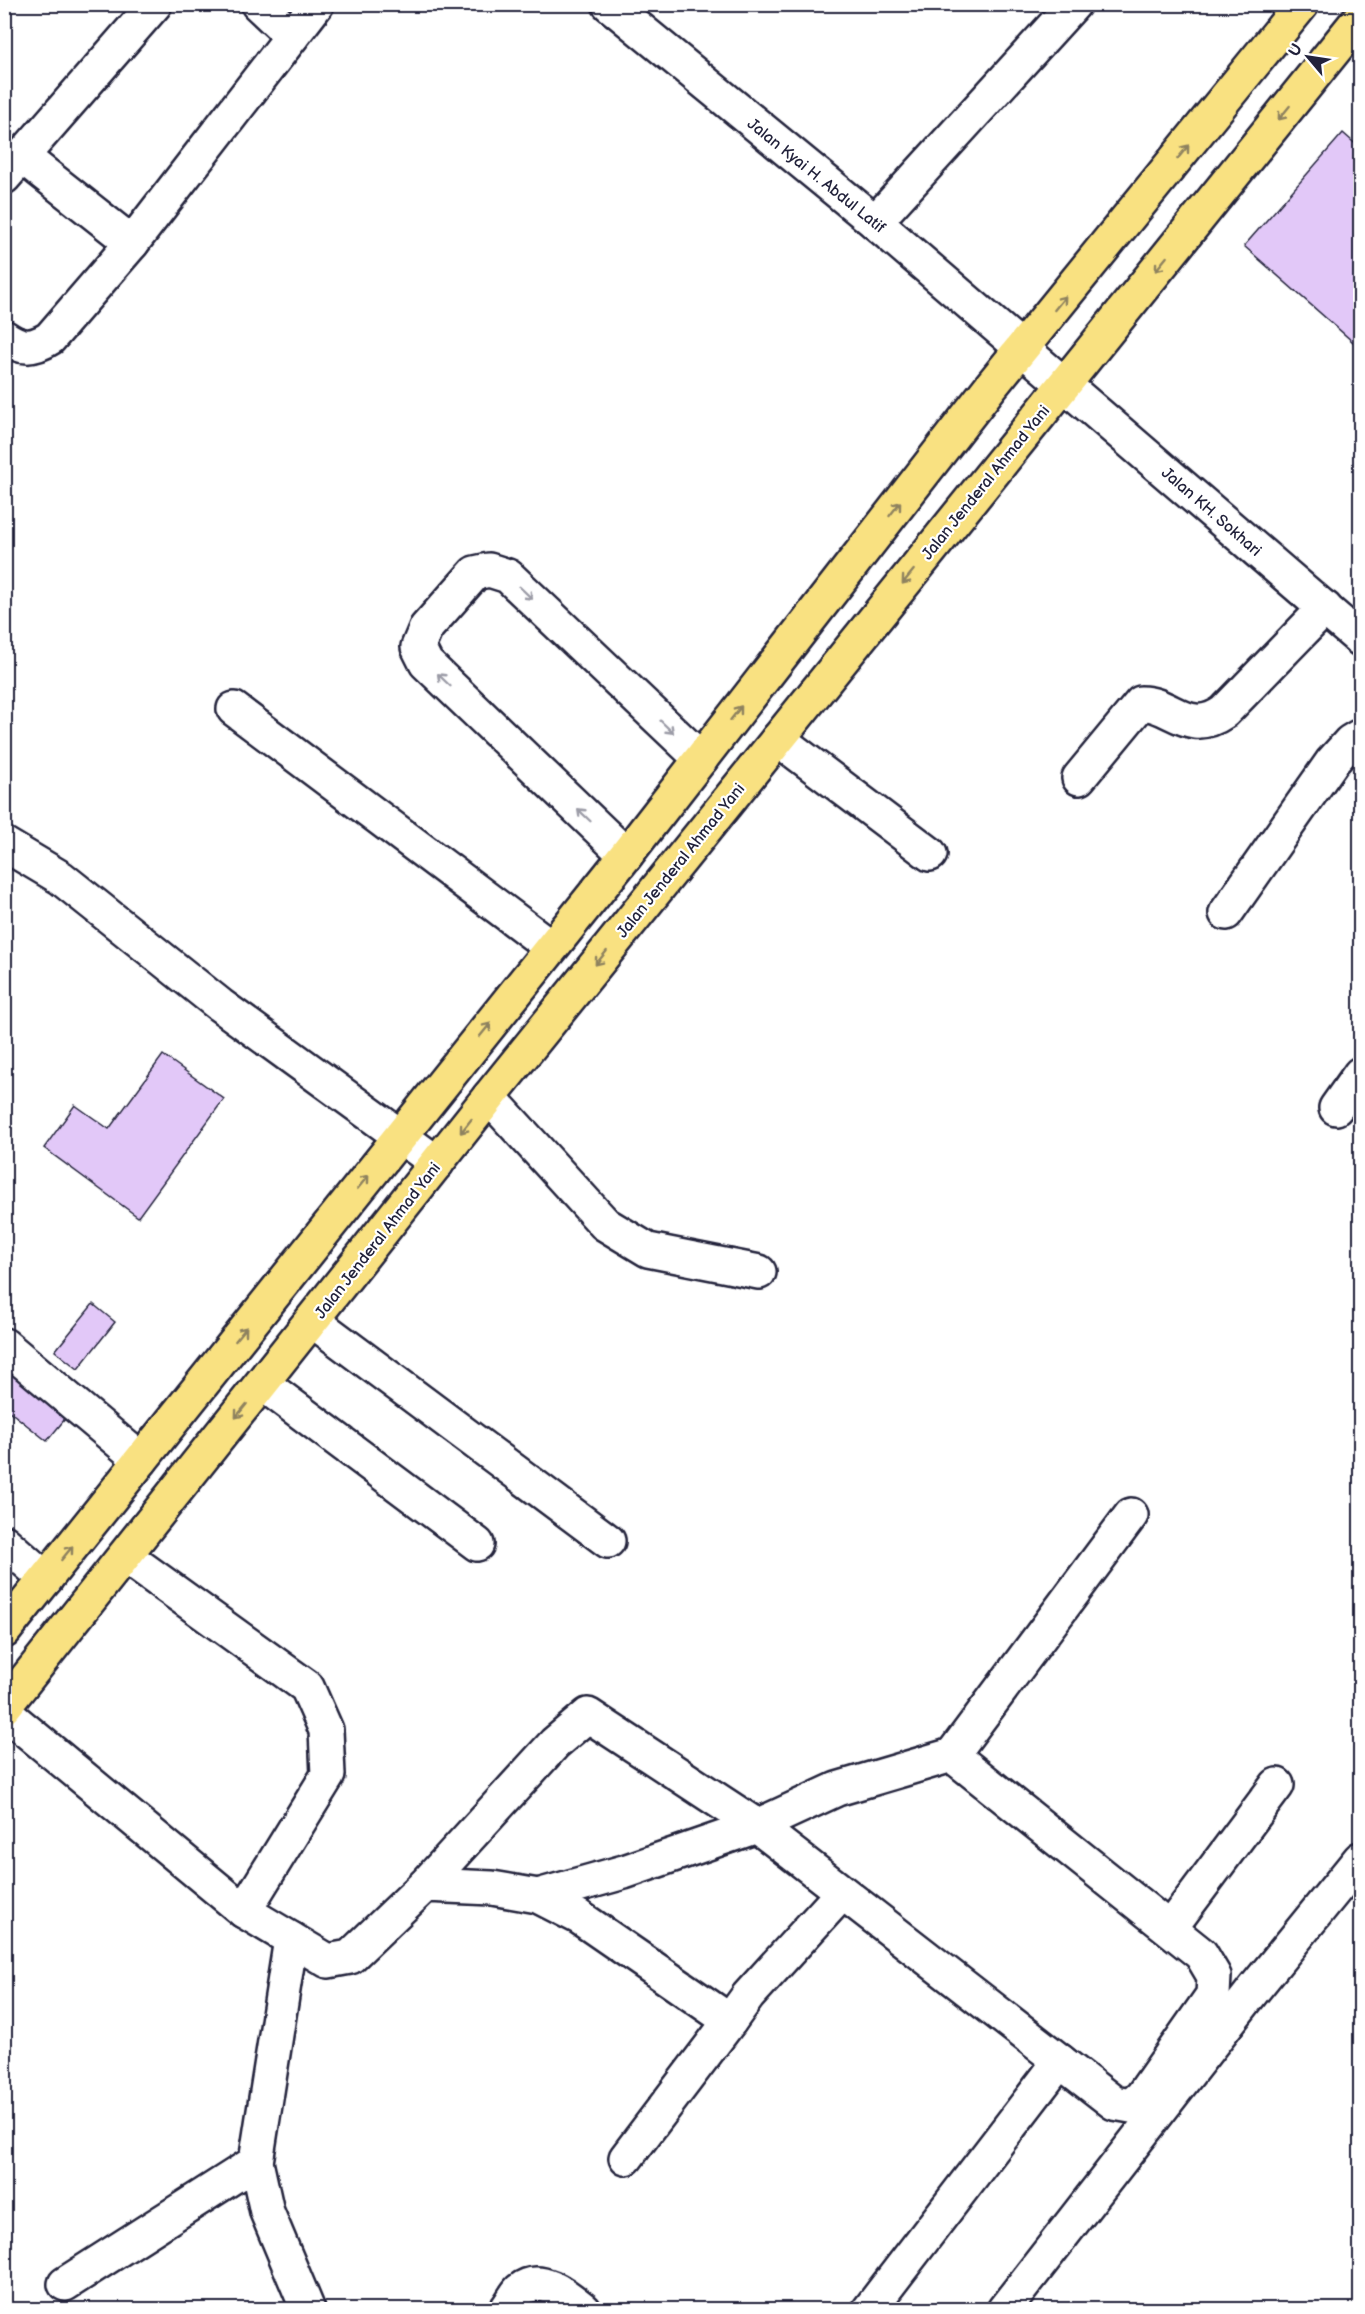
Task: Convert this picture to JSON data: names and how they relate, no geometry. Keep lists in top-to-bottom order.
{
  "streets": {
    "main road": ["Jalan Jenderal Ahmad Yani"],
    "street": ["Jalan Kyai H. Abdul Latif", "Jalan KH. Sokhari"]
  },
  "crossings": [
    ["Jalan Kyai H. Abdul Latif", "Jalan Jenderal Ahmad Yani"],
    ["Jalan Kyai H. Abdul Latif", "Jalan KH. Sokhari"],
    ["Jalan Jenderal Ahmad Yani", "Jalan KH. Sokhari"]
  ],
  "north": "top left"
}
